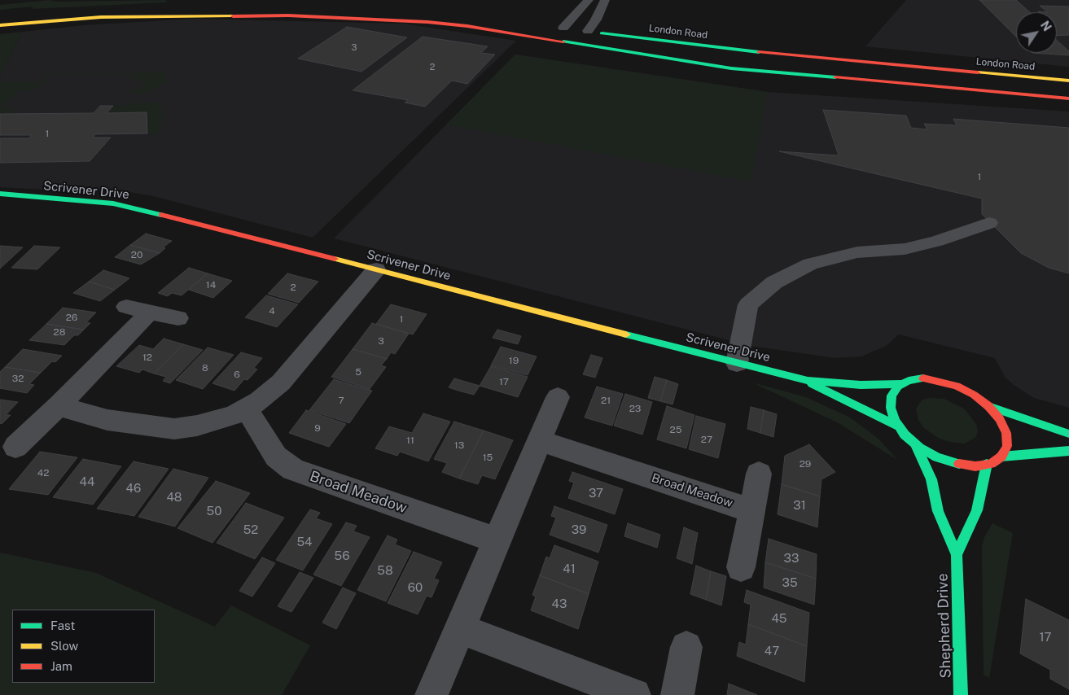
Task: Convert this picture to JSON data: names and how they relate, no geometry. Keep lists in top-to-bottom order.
{
  "streets": {
    "main road": ["London Road", "Scrivener Drive", "Shepherd Drive"],
    "street": ["Broad Meadow"]
  },
  "crossings": [
    ["Scrivener Drive", "Shepherd Drive"]
  ],
  "house_numbers": [
    "3",
    "2",
    "1",
    "1",
    "20",
    "14",
    "2",
    "4",
    "26",
    "1",
    "28",
    "3",
    "12",
    "19",
    "8",
    "5",
    "6",
    "32",
    "17",
    "7",
    "21",
    "23",
    "9",
    "25",
    "27",
    "11",
    "13",
    "15",
    "29",
    "42",
    "44",
    "46",
    "37",
    "48",
    "31",
    "50",
    "52",
    "39",
    "54",
    "56",
    "33",
    "41",
    "58",
    "35",
    "60",
    "43",
    "45",
    "17",
    "47"
  ],
  "legend": ["Fast", "Slow", "Jam"],
  "north": "top right"
}
